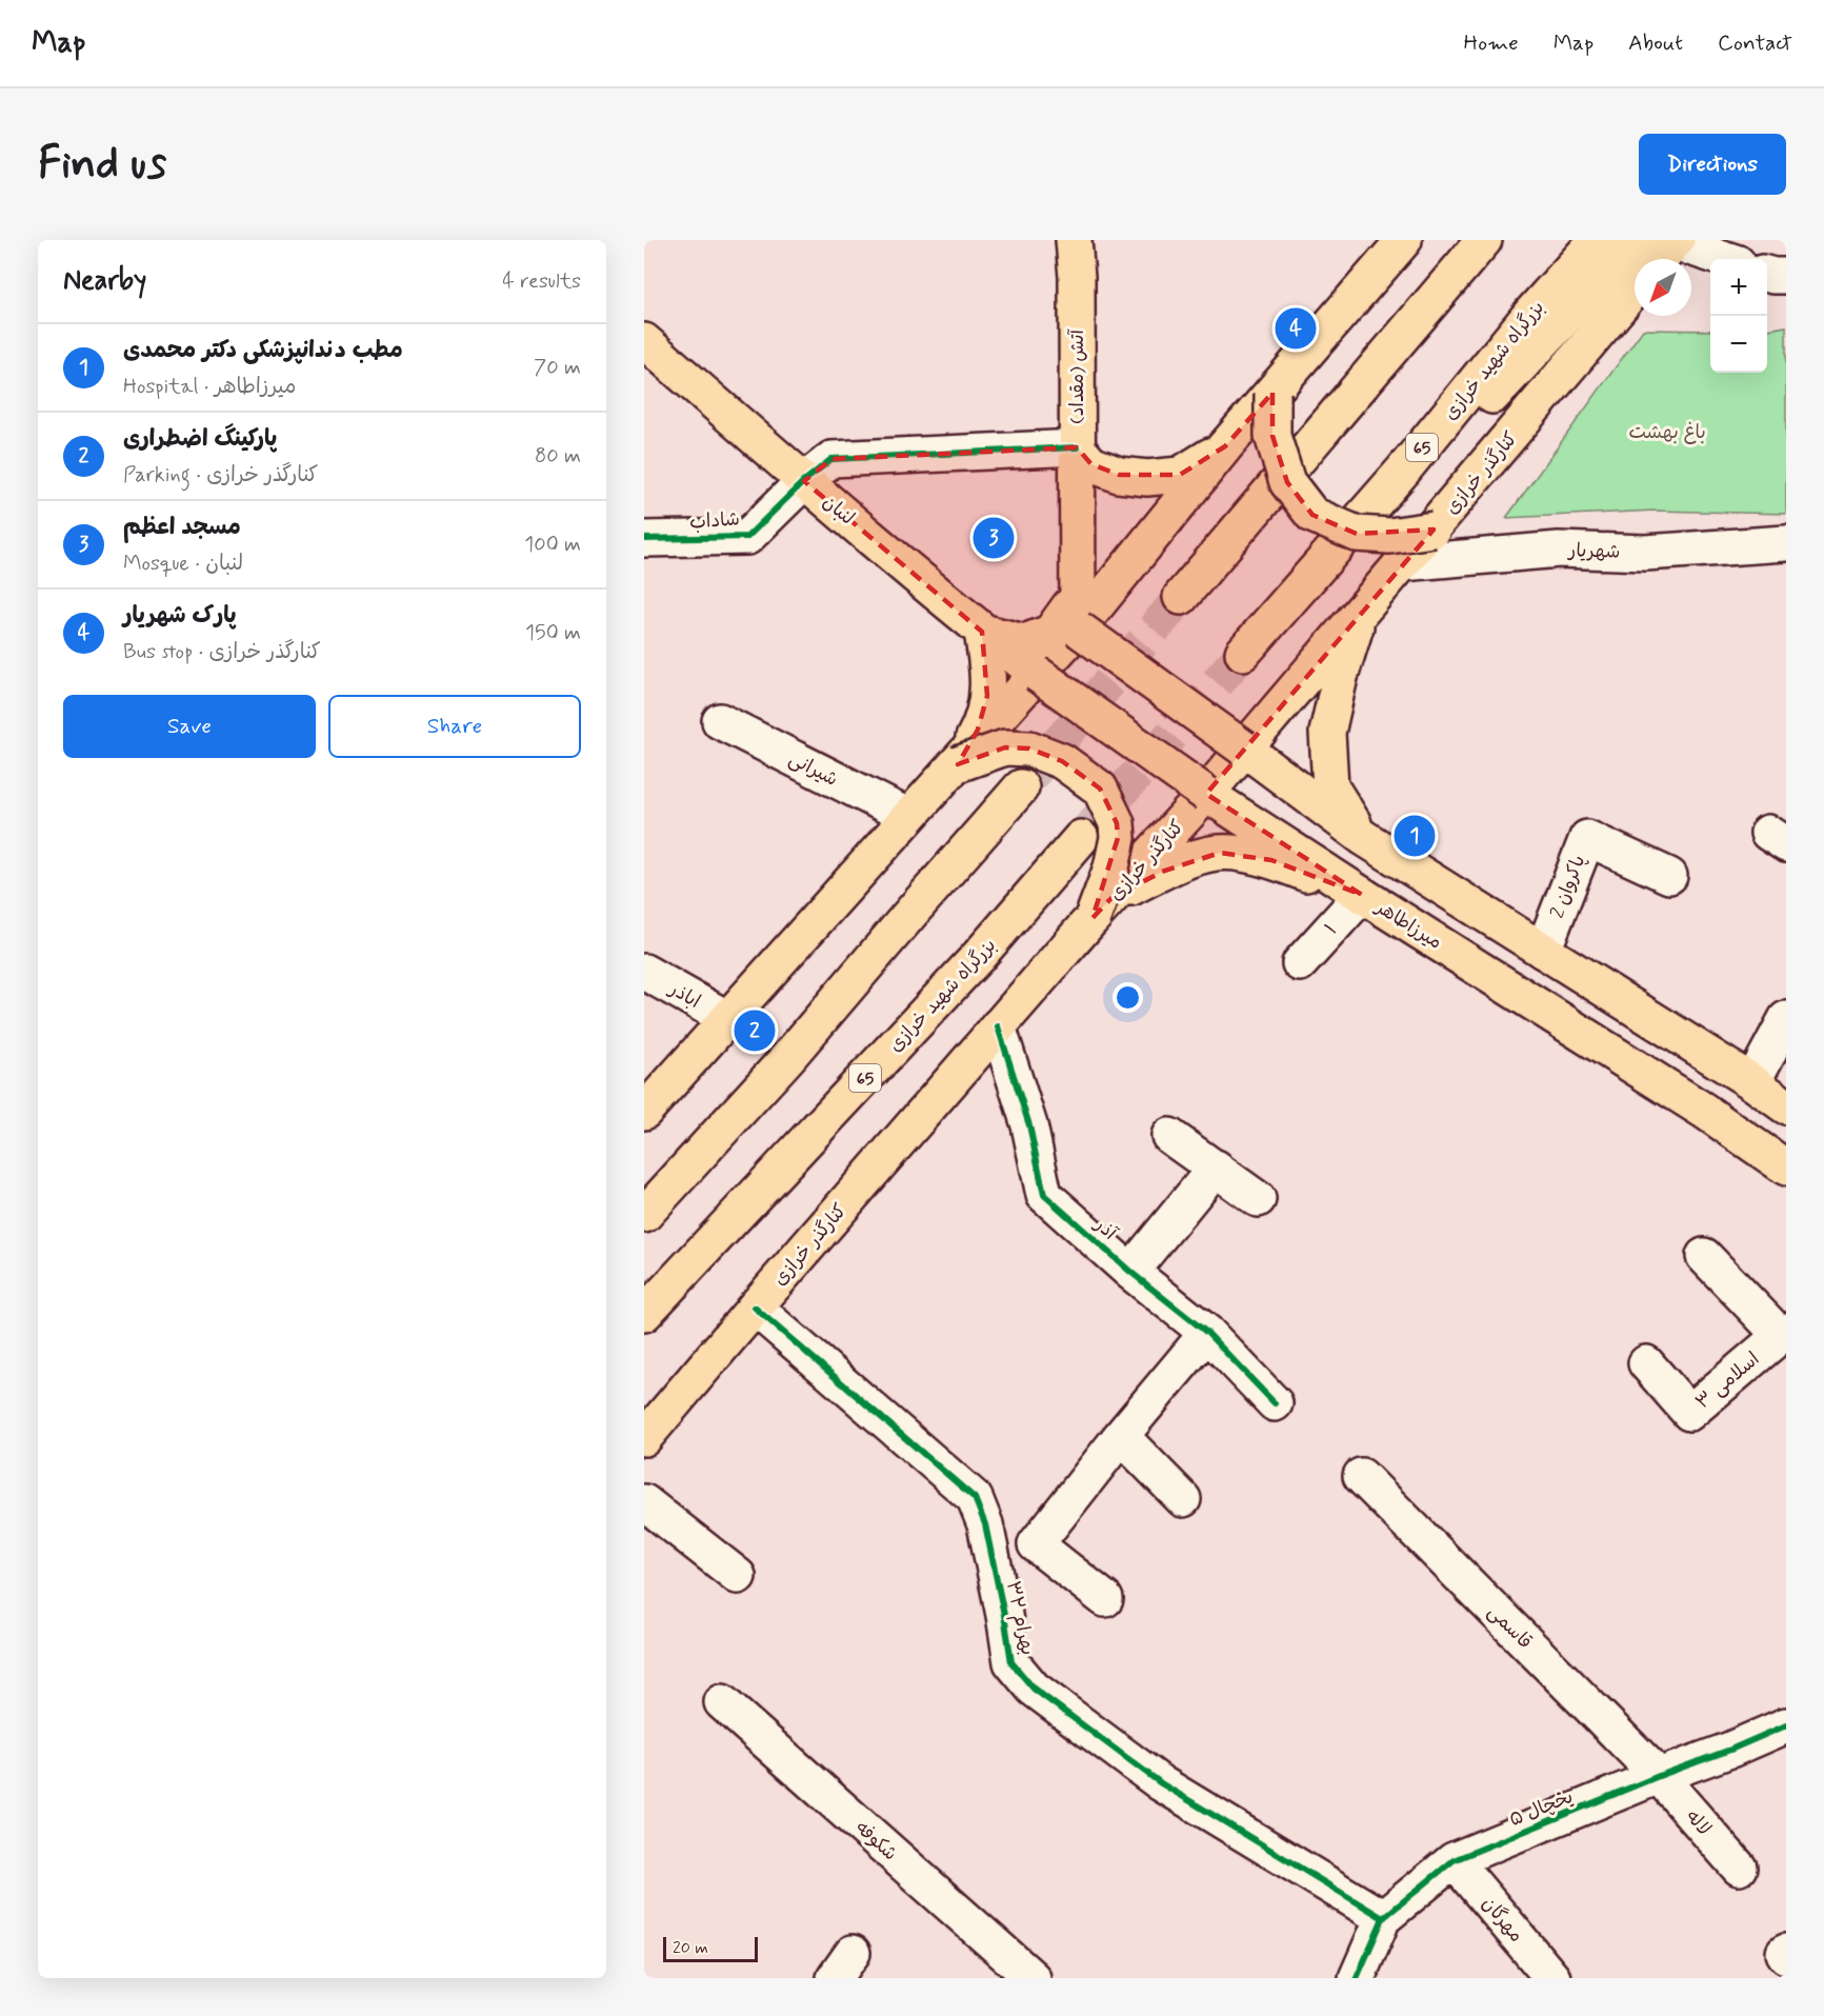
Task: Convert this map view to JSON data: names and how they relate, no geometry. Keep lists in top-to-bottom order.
{
  "streets": {
    "main road": [
      "بزرگراه شهید خرازی",
      "آتش (مقداد)",
      "65",
      "کنارگذر خرازی",
      "لنبان",
      "میرزاطاهر"
    ],
    "street": [
      "شاداب",
      "شهریار",
      "شیرانی",
      "پاکروان 2",
      "۱",
      "اباذر",
      "آذر",
      "اسلامی ۳",
      "بهرام ۳۲",
      "قاسمی",
      "یخچال ۵",
      "لاله",
      "شکوفه",
      "مهرگان"
    ]
  },
  "crossings": [
    ["آتش (مقداد)", "شاداب"],
    ["کنارگذر خرازی", "شهریار"],
    ["کنارگذر خرازی", "میرزاطاهر"],
    ["کنارگذر خرازی", "آذر"],
    ["کنارگذر خرازی", "بهرام ۳۲"],
    ["لنبان", "شاداب"],
    ["لنبان", "میرزاطاهر"],
    ["میرزاطاهر", "۱"],
    ["بهرام ۳۲", "یخچال ۵"],
    ["قاسمی", "یخچال ۵"],
    ["قاسمی", "لاله"],
    ["یخچال ۵", "لاله"],
    ["یخچال ۵", "مهرگان"]
  ],
  "parks": ["باغ بهشت"],
  "scale_bar": "20 m",
  "north": "bottom left",
  "page": {
    "header": "Map",
    "nav": [
      "Home",
      "Map",
      "About",
      "Contact"
    ],
    "buttons": [
      "Directions",
      ["Save", "Share"]
    ],
    "title": "Find us",
    "heading": ["Nearby", "4 results"],
    "map_buttons": ["+", "−"],
    "pins": [
      "4",
      "3",
      "1",
      "2"
    ],
    "list": [
      {
        "mark": "1",
        "name": "مطب دندانپزشکی دکتر محمدی",
        "note": "Hospital · میرزاطاهر",
        "value": "70 m"
      },
      {
        "mark": "2",
        "name": "پارکینگ اضطراری",
        "note": "Parking · کنارگذر خرازی",
        "value": "80 m"
      },
      {
        "mark": "3",
        "name": "مسجد اعظم",
        "note": "Mosque · لنبان",
        "value": "100 m"
      },
      {
        "mark": "4",
        "name": "پارک شهریار",
        "note": "Bus stop · کنارگذر خرازی",
        "value": "150 m"
      }
    ],
    "scale": "20 m"
  }
}
